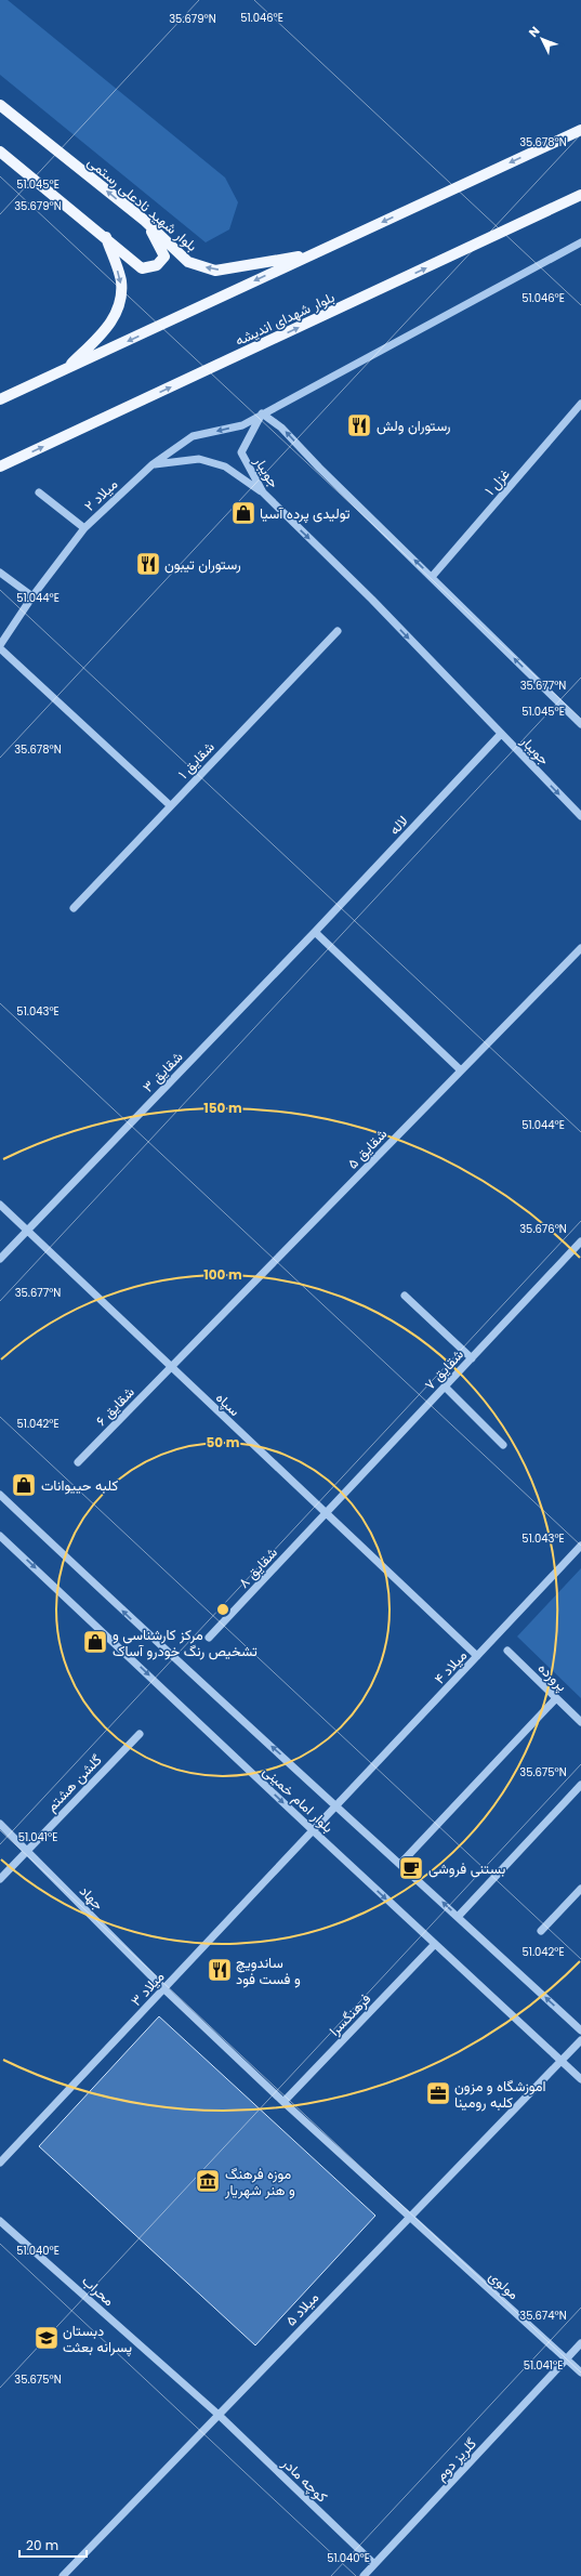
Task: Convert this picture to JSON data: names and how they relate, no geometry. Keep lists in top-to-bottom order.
{
  "streets": {
    "main road": ["بلوار شهید نادعلی رستمی", "بلوار شهدای اندیشه"],
    "street": [
      "جویبار",
      "غزل ۱",
      "میلاد ۲",
      "شقایق ۱",
      "لاله",
      "شقایق ۳",
      "شقایق ۵",
      "شقایق ۷",
      "سپاه",
      "شقایق ۶",
      "شقایق ۸",
      "میلاد ۴",
      "پرورده",
      "گلشن هشتم",
      "بلوار امام خمینی",
      "جهاد",
      "میلاد ۳",
      "فرهنگسرا",
      "مولوی",
      "محراب",
      "میلاد ۵",
      "گلریز دوم",
      "کوچه مادر"
    ]
  },
  "crossings": [
    ["جویبار", "میلاد ۲"],
    ["جویبار", "لاله"],
    ["لاله", "شقایق ۳"],
    ["شقایق ۳", "سپاه"],
    ["شقایق ۵", "سپاه"],
    ["شقایق ۵", "شقایق ۶"],
    ["شقایق ۷", "سپاه"],
    ["شقایق ۷", "شقایق ۸"],
    ["سپاه", "شقایق ۶"],
    ["سپاه", "شقایق ۸"],
    ["سپاه", "میلاد ۴"],
    ["میلاد ۴", "بلوار امام خمینی"],
    ["میلاد ۴", "میلاد ۳"],
    ["گلشن هشتم", "جهاد"],
    ["بلوار امام خمینی", "میلاد ۳"],
    ["بلوار امام خمینی", "فرهنگسرا"],
    ["بلوار امام خمینی", "میلاد ۵"],
    ["جهاد", "میلاد ۳"],
    ["مولوی", "میلاد ۵"],
    ["مولوی", "گلریز دوم"],
    ["محراب", "میلاد ۵"],
    ["محراب", "کوچه مادر"],
    ["میلاد ۵", "کوچه مادر"],
    ["گلریز دوم", "کوچه مادر"]
  ],
  "places": {
    "restaurant": ["رستوران ولش", "رستوران تیبون", "ساندویچ و فست فود"],
    "shop": ["تولیدی پرده آسیا", "کلبه حییوانات", "مرکز کارشناسی و تشخیص رنگ خودرو آساک"],
    "cafe": ["بستنی فروشی"],
    "office": ["اموزشگاه و مزون کلبه رومینا"],
    "museum": ["موزه فرهنگ و هنر شهریار"],
    "school or university": ["دبستان پسرانه بعثت"]
  },
  "scale_bar": "20 m",
  "north": "top left",
  "coordinates": [
    "51.046°E",
    "35.679°N",
    "35.678°N",
    "51.045°E",
    "51.044°E",
    "35.677°N",
    "51.043°E",
    "35.676°N",
    "51.042°E",
    "35.675°N",
    "51.041°E",
    "51.040°E",
    "35.674°N"
  ],
  "rings": ["150 m", "100 m", "50 m"]
}
